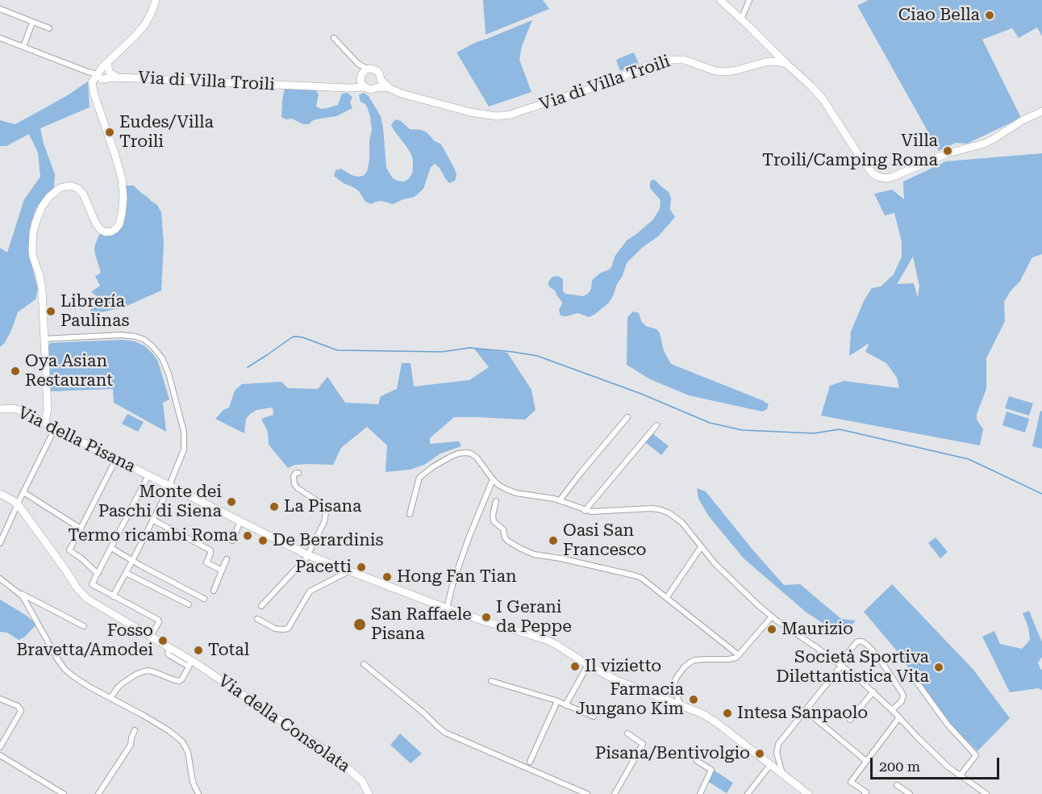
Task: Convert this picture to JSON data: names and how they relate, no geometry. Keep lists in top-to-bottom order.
{
  "streets": {
    "street": ["Via di Villa Troili", "Via della Pisana", "Via della Consolata"]
  },
  "places": [
    "Ciao Bella",
    "Eudes/Villa Troili",
    "Villa Troili/Camping Roma",
    "Librería Paulinas",
    "Oya Asian Restaurant",
    "Monte dei Paschi di Siena",
    "La Pisana",
    "Termo ricambi Roma",
    "De Berardinis",
    "Oasi San Francesco",
    "Pacetti",
    "Hong Fan Tian",
    "I Gerani da Peppe",
    "San Raffaele Pisana",
    "Maurizio",
    "Fosso Bravetta/Amodei",
    "Total",
    "Il vizietto",
    "Società Sportiva Dilettantistica Vita",
    "Farmacia Jungano Kim",
    "Intesa Sanpaolo",
    "Pisana/Bentivolgio"
  ],
  "scale_bar": "200 m"
}
